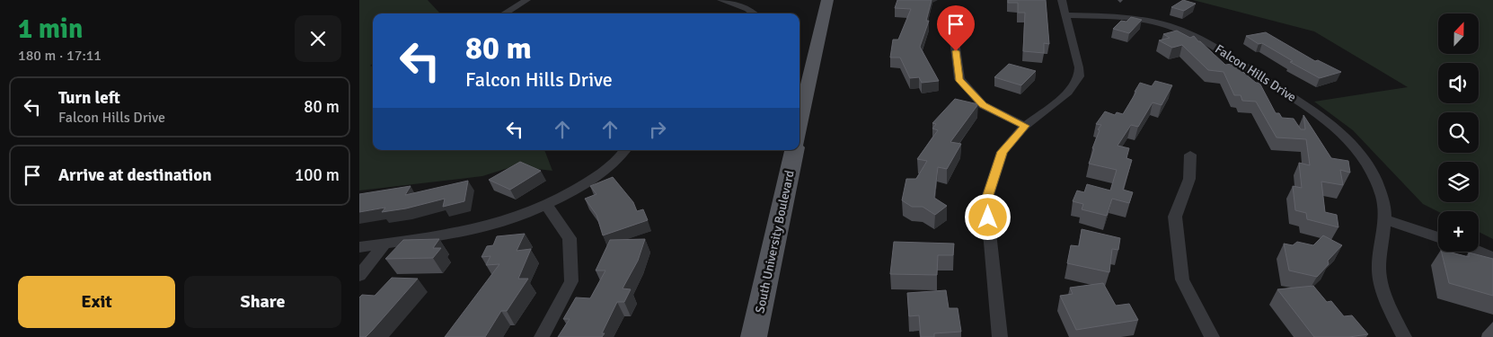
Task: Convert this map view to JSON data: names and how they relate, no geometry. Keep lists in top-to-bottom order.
{
  "streets": {
    "main road": ["South University Boulevard"],
    "street": ["Falcon Hills Drive"]
  },
  "north": "top",
  "page": {
    "heading": ["1 min", "180 m · 17:11"],
    "map_buttons": "+",
    "turn": ["80 m", "Falcon Hills Drive"],
    "list": [
      {
        "name": "Turn left",
        "note": "Falcon Hills Drive",
        "value": "80 m"
      },
      {
        "name": "Arrive at destination",
        "value": "100 m"
      }
    ],
    "buttons": ["Exit", "Share"]
  }
}
